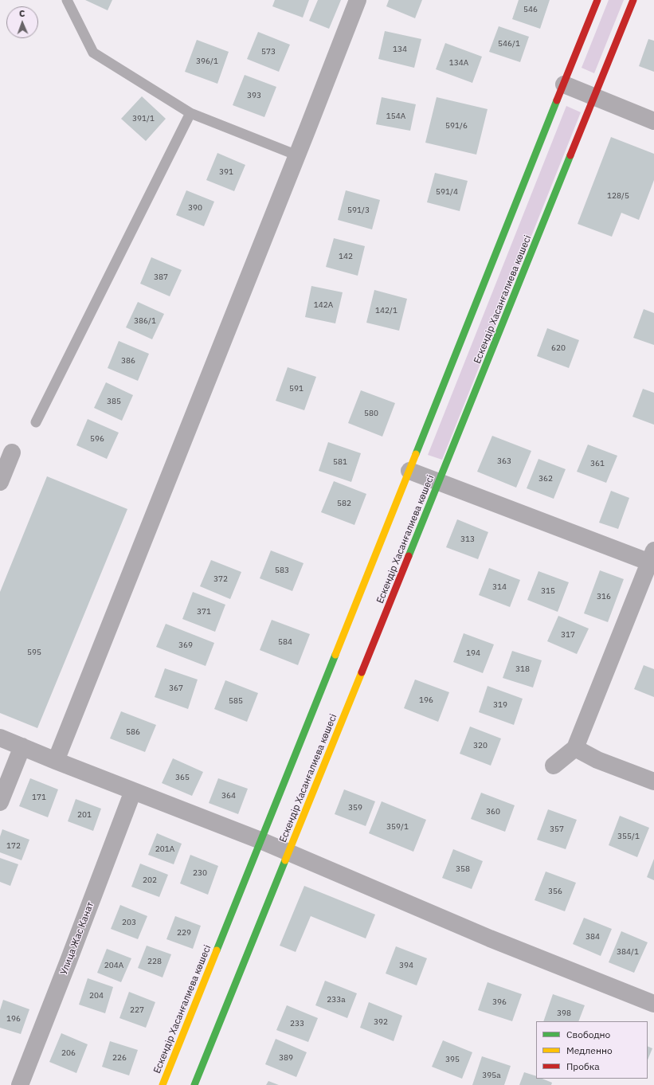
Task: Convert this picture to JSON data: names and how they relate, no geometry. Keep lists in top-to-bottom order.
{
  "streets": {
    "street": ["Ескендір Хасанғалиева көшесі", "Улица Жас Канат"]
  },
  "house_numbers": [
    "546",
    "546/1",
    "134",
    "573",
    "396/1",
    "134А",
    "393",
    "154А",
    "391/1",
    "591/6",
    "391",
    "591/4",
    "128/5",
    "390",
    "591/3",
    "142",
    "387",
    "142А",
    "142/1",
    "386/1",
    "620",
    "386",
    "591",
    "385",
    "580",
    "596",
    "363",
    "581",
    "361",
    "362",
    "582",
    "313",
    "583",
    "372",
    "314",
    "315",
    "316",
    "371",
    "317",
    "584",
    "369",
    "595",
    "194",
    "318",
    "367",
    "196",
    "585",
    "319",
    "586",
    "320",
    "365",
    "364",
    "171",
    "359",
    "360",
    "201",
    "359/1",
    "357",
    "355/1",
    "172",
    "201А",
    "358",
    "230",
    "202",
    "356",
    "203",
    "229",
    "384",
    "384/1",
    "228",
    "204А",
    "394",
    "204",
    "233а",
    "396",
    "227",
    "398",
    "196",
    "392",
    "233",
    "206",
    "226",
    "389",
    "395",
    "395а"
  ],
  "legend": ["Свободно", "Медленно", "Пробка"],
  "north": "top"
}
